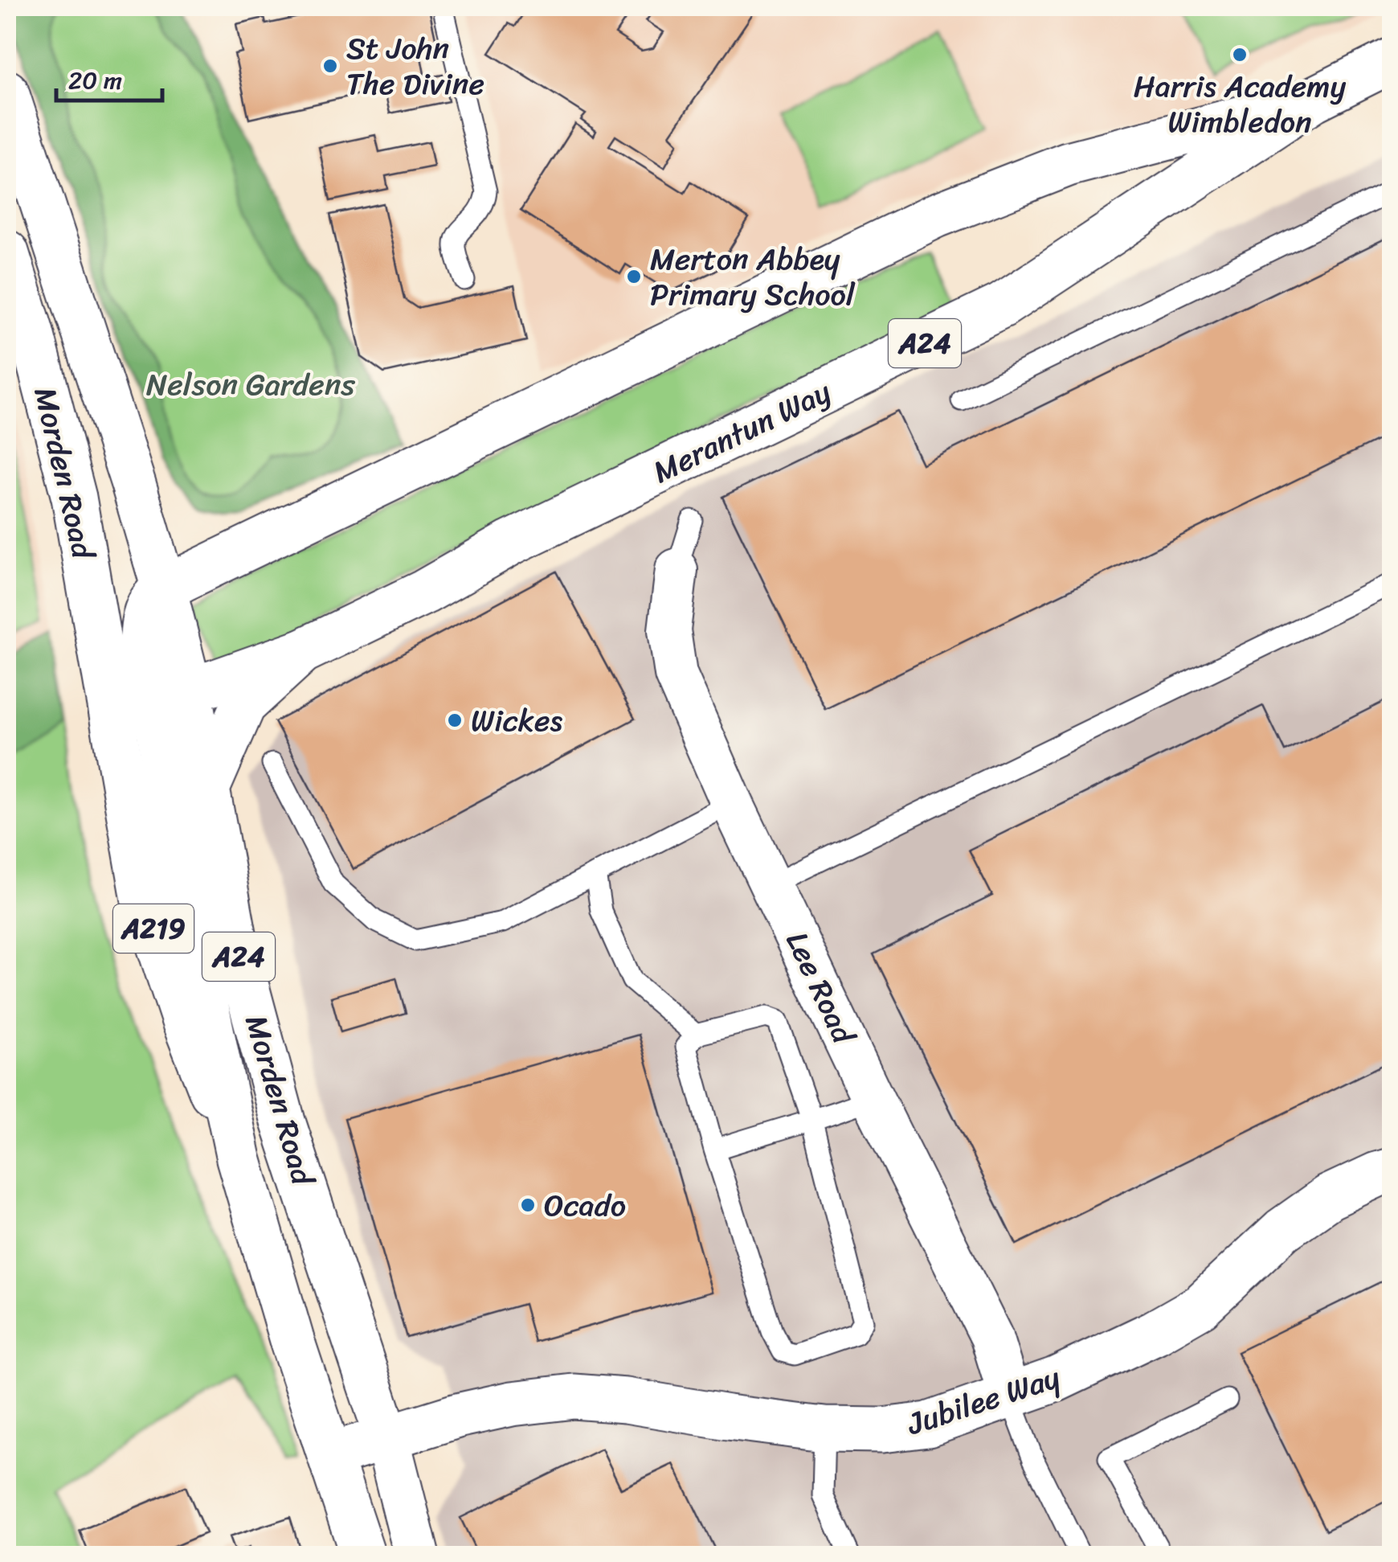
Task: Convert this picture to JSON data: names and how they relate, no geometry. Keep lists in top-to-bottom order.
{
  "streets": {
    "main road": [
      "A24",
      "Merantun Way",
      "Morden Road",
      "A219",
      "Jubilee Way"
    ],
    "street": ["Lee Road"]
  },
  "crossings": [
    ["Merantun Way", "Morden Road"],
    ["Morden Road", "Jubilee Way"],
    ["Lee Road", "Jubilee Way"]
  ],
  "parks": ["Nelson Gardens"],
  "places": [
    "Harris Academy Wimbledon",
    "St John The Divine",
    "Merton Abbey Primary School",
    "Wickes",
    "Ocado"
  ],
  "scale_bar": "20 m"
}
